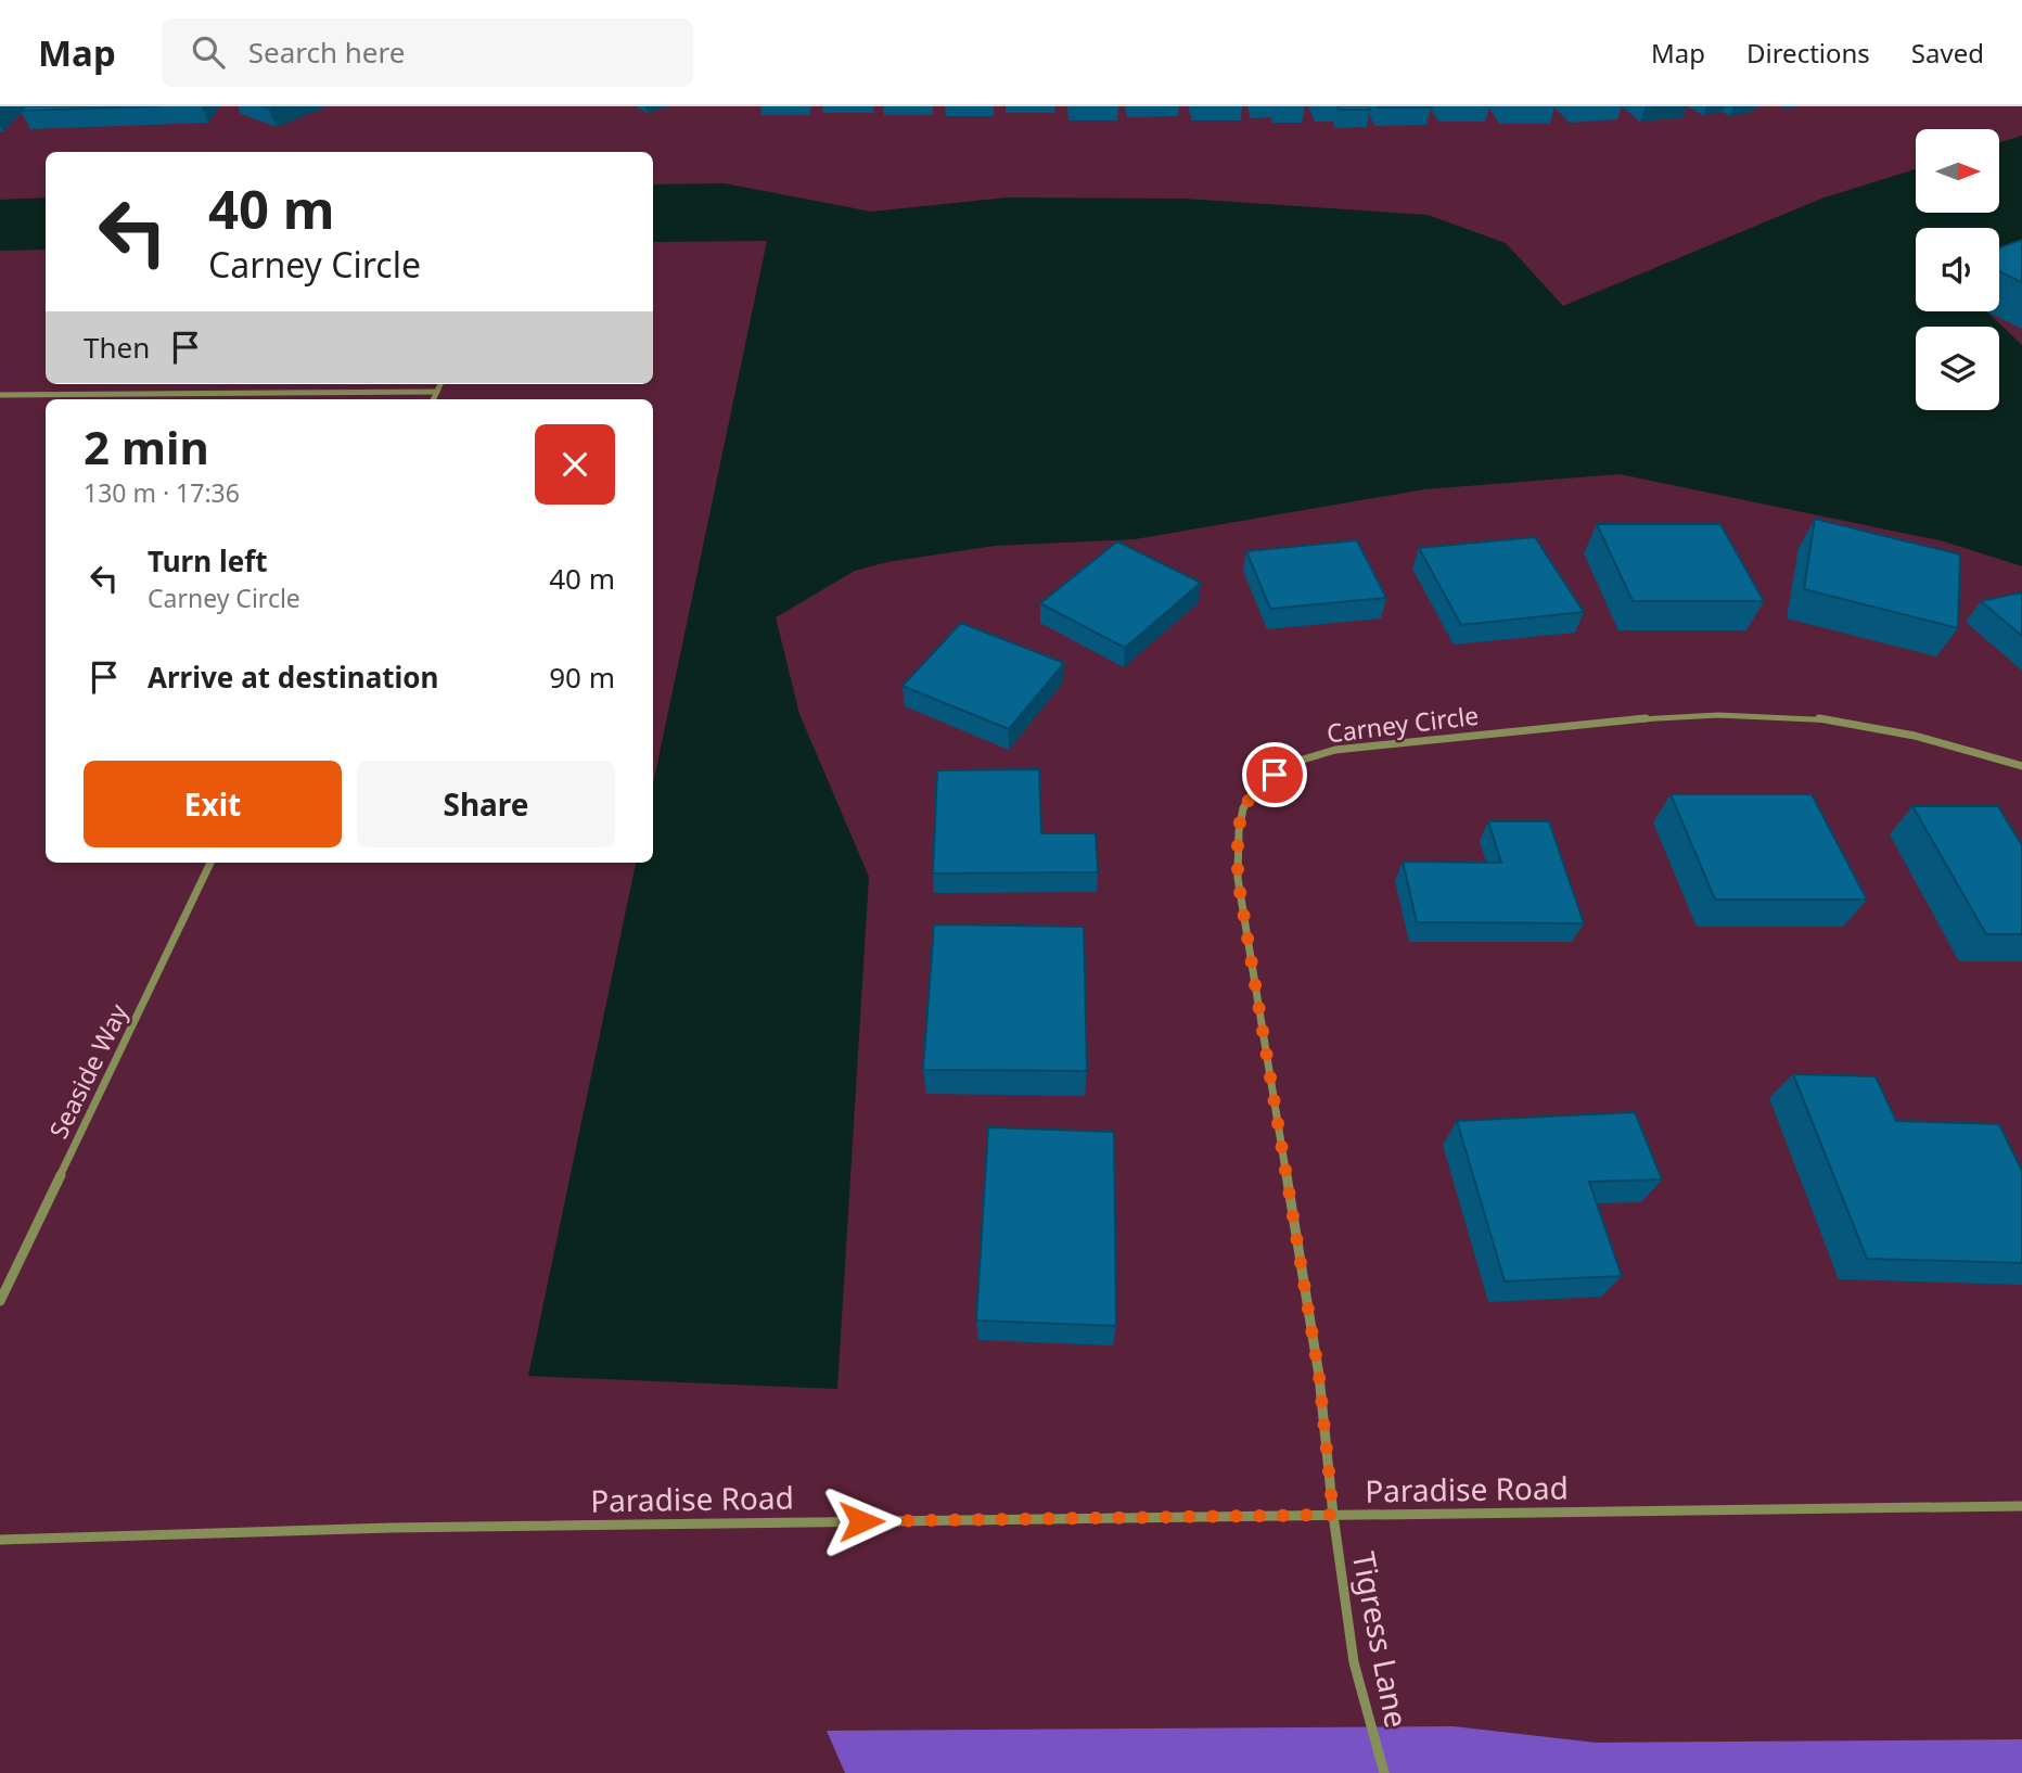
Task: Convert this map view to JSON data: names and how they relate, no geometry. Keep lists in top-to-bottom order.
{
  "streets": {
    "street": [
      "Carney Circle",
      "Seaside Way",
      "Paradise Road",
      "Tigress Lane"
    ]
  },
  "crossings": [
    ["Carney Circle", "Paradise Road"],
    ["Carney Circle", "Tigress Lane"],
    ["Paradise Road", "Tigress Lane"]
  ],
  "north": "right",
  "page": {
    "header": "Map",
    "search": "Search here",
    "nav": ["Map", "Directions", "Saved"],
    "turn": ["40 m", "Carney Circle"],
    "then": "Then",
    "heading": ["2 min", "130 m · 17:36"],
    "list": [
      {
        "name": "Turn left",
        "note": "Carney Circle",
        "value": "40 m"
      },
      {
        "name": "Arrive at destination",
        "value": "90 m"
      }
    ],
    "buttons": ["Exit", "Share"]
  }
}
